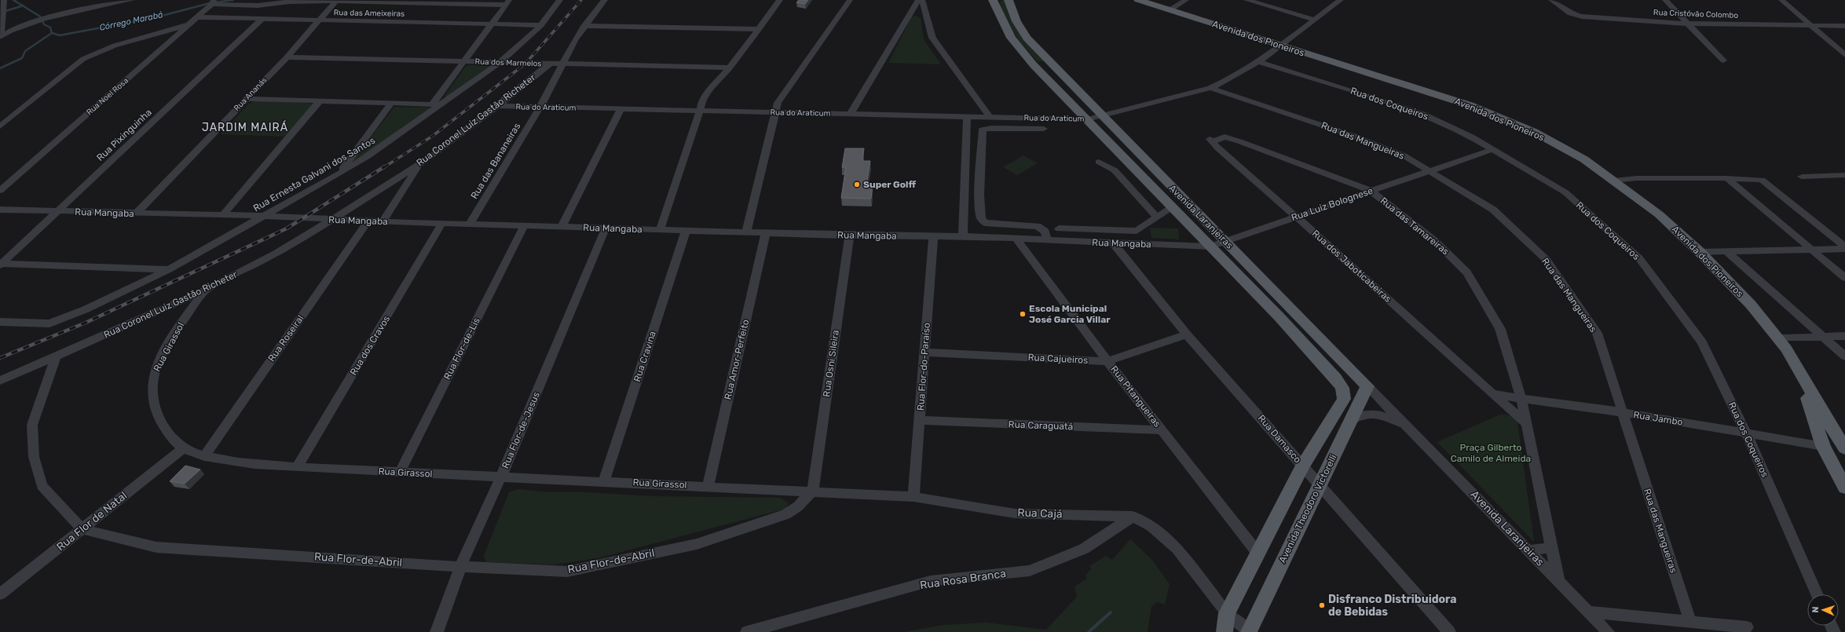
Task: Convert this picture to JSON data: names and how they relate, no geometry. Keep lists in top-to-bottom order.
{
  "streets": {
    "main road": ["Avenida dos Pioneiros", "Avenida Laranjeiras", "Avenida Theodoro Victorelli"],
    "street": [
      "Rua das Ameixeiras",
      "Rua Cristóvão Colombo",
      "Rua dos Marmelos",
      "Rua Ananás",
      "Rua Noel Rosa",
      "Rua dos Coqueiros",
      "Rua do Araticum",
      "Rua Coronel Luiz Gastão Richeter",
      "Rua Pixinguinha",
      "Rua das Mangueiras",
      "Rua das Bananeiras",
      "Rua Ernesta Galvani dos Santos",
      "Rua Luiz Bolognese",
      "Rua Mangaba",
      "Rua das Tamareiras",
      "Rua dos Jaboticabeiras",
      "Rua Roseiral",
      "Rua dos Cravos",
      "Rua Girassol",
      "Rua Flor-de-Lis",
      "Rua Cravina",
      "Rua Cajueiros",
      "Rua Amor-Perfeito",
      "Rua Osni Sileira",
      "Rua Flor-do-Paraíso",
      "Rua Pitangueiras",
      "Rua Jambo",
      "Rua Caraguatá",
      "Rua Flor-de-Jesus",
      "Rua Damasco",
      "Rua Cajá",
      "Rua Flor de Natal",
      "Rua Flor-de-Abril",
      "Rua Rosa Branca"
    ]
  },
  "crossings": [
    ["Rua das Ameixeiras", "Rua Ananás"],
    ["Rua das Ameixeiras", "Rua Noel Rosa"],
    ["Rua das Ameixeiras", "Rua Pixinguinha"],
    ["Rua das Ameixeiras", "Rua Ernesta Galvani dos Santos"],
    ["Rua dos Marmelos", "Rua Ananás"],
    ["Rua dos Marmelos", "Rua Coronel Luiz Gastão Richeter"],
    ["Rua dos Marmelos", "Rua das Bananeiras"],
    ["Rua dos Marmelos", "Rua Ernesta Galvani dos Santos"],
    ["Rua Ananás", "Rua Mangaba"],
    ["Rua dos Coqueiros", "Rua Luiz Bolognese"],
    ["Rua dos Coqueiros", "Rua Jambo"],
    ["Rua do Araticum", "Rua Coronel Luiz Gastão Richeter"],
    ["Rua do Araticum", "Rua das Bananeiras"],
    ["Rua do Araticum", "Avenida Laranjeiras"],
    ["Rua Coronel Luiz Gastão Richeter", "Rua Mangaba"],
    ["Rua Coronel Luiz Gastão Richeter", "Rua Girassol"],
    ["Rua Pixinguinha", "Rua Mangaba"],
    ["Rua das Mangueiras", "Rua Luiz Bolognese"],
    ["Rua das Mangueiras", "Rua Jambo"],
    ["Rua das Bananeiras", "Rua Mangaba"],
    ["Rua Ernesta Galvani dos Santos", "Rua Mangaba"],
    ["Rua Luiz Bolognese", "Rua Mangaba"],
    ["Rua Luiz Bolognese", "Avenida Laranjeiras"],
    ["Rua Luiz Bolognese", "Rua das Tamareiras"],
    ["Rua Luiz Bolognese", "Rua dos Jaboticabeiras"],
    ["Rua Mangaba", "Avenida Laranjeiras"],
    ["Rua Mangaba", "Rua Roseiral"],
    ["Rua Mangaba", "Rua dos Cravos"],
    ["Rua Mangaba", "Rua Flor-de-Lis"],
    ["Rua Mangaba", "Rua Cravina"],
    ["Rua Mangaba", "Rua Amor-Perfeito"],
    ["Rua Mangaba", "Rua Osni Sileira"],
    ["Rua Mangaba", "Rua Flor-do-Paraíso"],
    ["Rua Mangaba", "Rua Pitangueiras"],
    ["Rua Mangaba", "Rua Flor-de-Jesus"],
    ["Rua Mangaba", "Rua Damasco"],
    ["Avenida Laranjeiras", "Rua das Tamareiras"],
    ["Avenida Laranjeiras", "Rua Damasco"],
    ["Avenida Laranjeiras", "Avenida Theodoro Victorelli"],
    ["Rua das Tamareiras", "Rua dos Jaboticabeiras"],
    ["Rua das Tamareiras", "Rua Jambo"],
    ["Rua dos Jaboticabeiras", "Rua Jambo"],
    ["Rua Roseiral", "Rua Girassol"],
    ["Rua dos Cravos", "Rua Girassol"],
    ["Rua Girassol", "Rua Flor-de-Lis"],
    ["Rua Girassol", "Rua Cravina"],
    ["Rua Girassol", "Rua Amor-Perfeito"],
    ["Rua Girassol", "Rua Osni Sileira"],
    ["Rua Girassol", "Rua Flor-de-Jesus"],
    ["Rua Girassol", "Rua Cajá"],
    ["Rua Girassol", "Rua Flor de Natal"],
    ["Rua Girassol", "Rua Flor-de-Abril"],
    ["Rua Cajueiros", "Rua Flor-do-Paraíso"],
    ["Rua Cajueiros", "Rua Pitangueiras"],
    ["Rua Cajueiros", "Rua Damasco"],
    ["Rua Osni Sileira", "Rua Cajá"],
    ["Rua Osni Sileira", "Rua Flor-de-Abril"],
    ["Rua Flor-do-Paraíso", "Rua Caraguatá"],
    ["Rua Flor-do-Paraíso", "Rua Cajá"],
    ["Rua Pitangueiras", "Rua Caraguatá"],
    ["Rua Flor-de-Jesus", "Rua Flor-de-Abril"],
    ["Rua Damasco", "Avenida Theodoro Victorelli"],
    ["Avenida Theodoro Victorelli", "Rua Cajá"],
    ["Rua Cajá", "Rua Flor-de-Abril"],
    ["Rua Cajá", "Rua Rosa Branca"],
    ["Rua Flor de Natal", "Rua Flor-de-Abril"]
  ],
  "districts": ["JARDIM MAIRÁ"],
  "water": ["Córrego Marabá"],
  "parks": ["Praça Gilberto Camilo de Almeida"],
  "places": ["Super Golff", "Escola Municipal José Garcia Villar", "Disfranco Distribuidora de Bebidas"],
  "north": "left"
}
